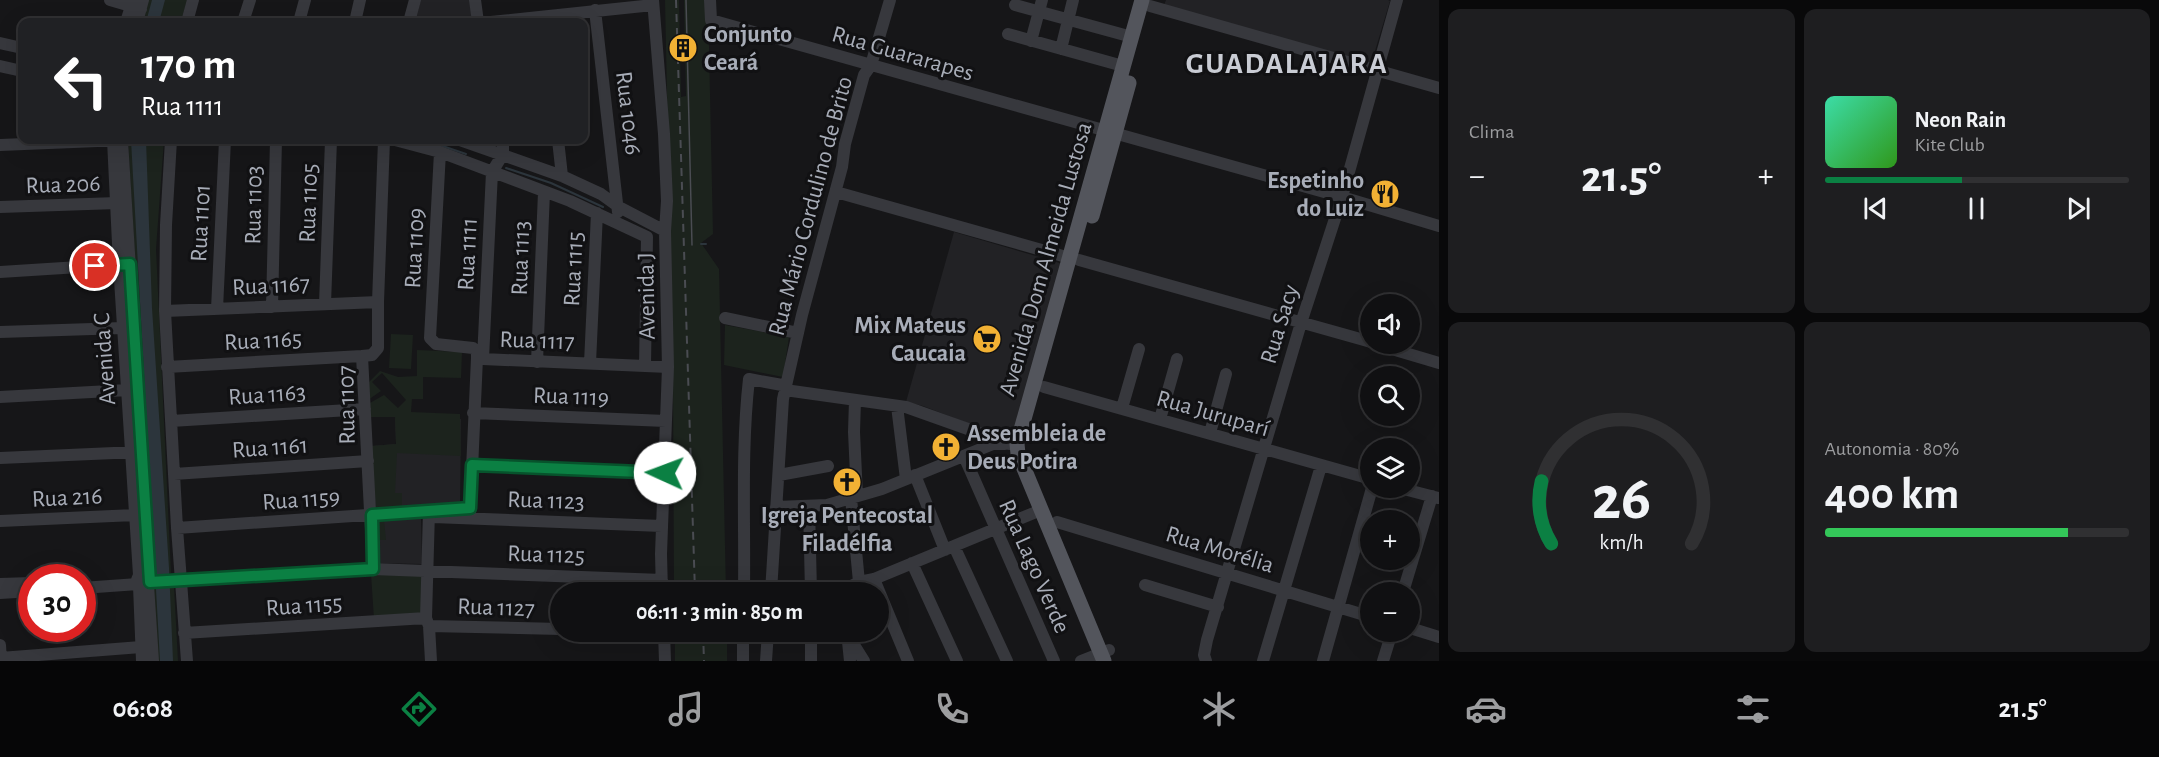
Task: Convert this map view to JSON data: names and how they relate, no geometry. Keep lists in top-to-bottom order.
{
  "streets": {
    "main road": ["Avenida Dom Almeida Lustosa"],
    "street": [
      "Rua Guararapes",
      "Rua 1046",
      "Rua 206",
      "Rua 1105",
      "Rua 1103",
      "Rua Mário Cordulino de Brito",
      "Rua 1101",
      "Rua 1109",
      "Rua 1111",
      "Rua 1113",
      "Rua 1115",
      "Rua 1167",
      "Avenida J",
      "Rua Sacy",
      "Rua 1165",
      "Rua 1117",
      "Avenida C",
      "Rua 1163",
      "Rua 1119",
      "Rua 1107",
      "Rua Juruparí",
      "Rua 1161",
      "Rua 216",
      "Rua 1159",
      "Rua 1123",
      "Rua Morélia",
      "Rua 1125",
      "Rua Lago Verde",
      "Rua 1155",
      "Rua 1127"
    ]
  },
  "crossings": [
    ["Rua Guararapes", "Rua Mário Cordulino de Brito"],
    ["Rua Guararapes", "Avenida Dom Almeida Lustosa"],
    ["Rua Guararapes", "Rua Sacy"],
    ["Rua 206", "Avenida C"],
    ["Rua 1105", "Rua 1167"],
    ["Rua 1103", "Rua 1167"],
    ["Rua 1101", "Rua 1167"],
    ["Rua 1109", "Rua 1117"],
    ["Rua 1111", "Rua 1117"],
    ["Rua 1111", "Rua 1119"],
    ["Rua 1111", "Rua 1123"],
    ["Rua 1113", "Rua 1117"],
    ["Avenida Dom Almeida Lustosa", "Rua Juruparí"],
    ["Avenida Dom Almeida Lustosa", "Rua Morélia"],
    ["Rua 1115", "Rua 1117"],
    ["Rua 1167", "Rua 1107"],
    ["Avenida J", "Rua 1117"],
    ["Avenida J", "Rua 1119"],
    ["Avenida J", "Rua 1123"],
    ["Rua Sacy", "Rua Juruparí"],
    ["Rua Sacy", "Rua Morélia"],
    ["Rua 1165", "Rua 1107"],
    ["Avenida C", "Rua 216"],
    ["Avenida C", "Rua 1125"],
    ["Rua 1163", "Rua 1107"],
    ["Rua 1107", "Rua 1161"],
    ["Rua 1107", "Rua 1159"],
    ["Rua 1107", "Rua 1125"],
    ["Rua 1159", "Rua 1123"],
    ["Rua 1155", "Rua 1127"]
  ],
  "districts": ["GUADALAJARA"],
  "places": {
    "building": ["Conjunto Ceará"],
    "restaurant": ["Espetinho do Luiz"],
    "supermarket": ["Mix Mateus Caucaia"],
    "church": ["Assembleia de Deus Potira", "Igreja Pentecostal Filadélfia"]
  },
  "page": {
    "tile": [
      "Clima",
      ["Autonomia · 80%", "400 km"]
    ],
    "turn": ["170 m", "Rua 1111"],
    "song": ["Neon Rain", "Kite Club"],
    "heat": ["−", "21.5°", "+"],
    "map_buttons": ["+", "−"],
    "limit": "30",
    "trip": "06:11 · 3 min · 850 m",
    "tabs": ["06:08", "21.5°"],
    "gauge": ["26", "km/h"]
  }
}
